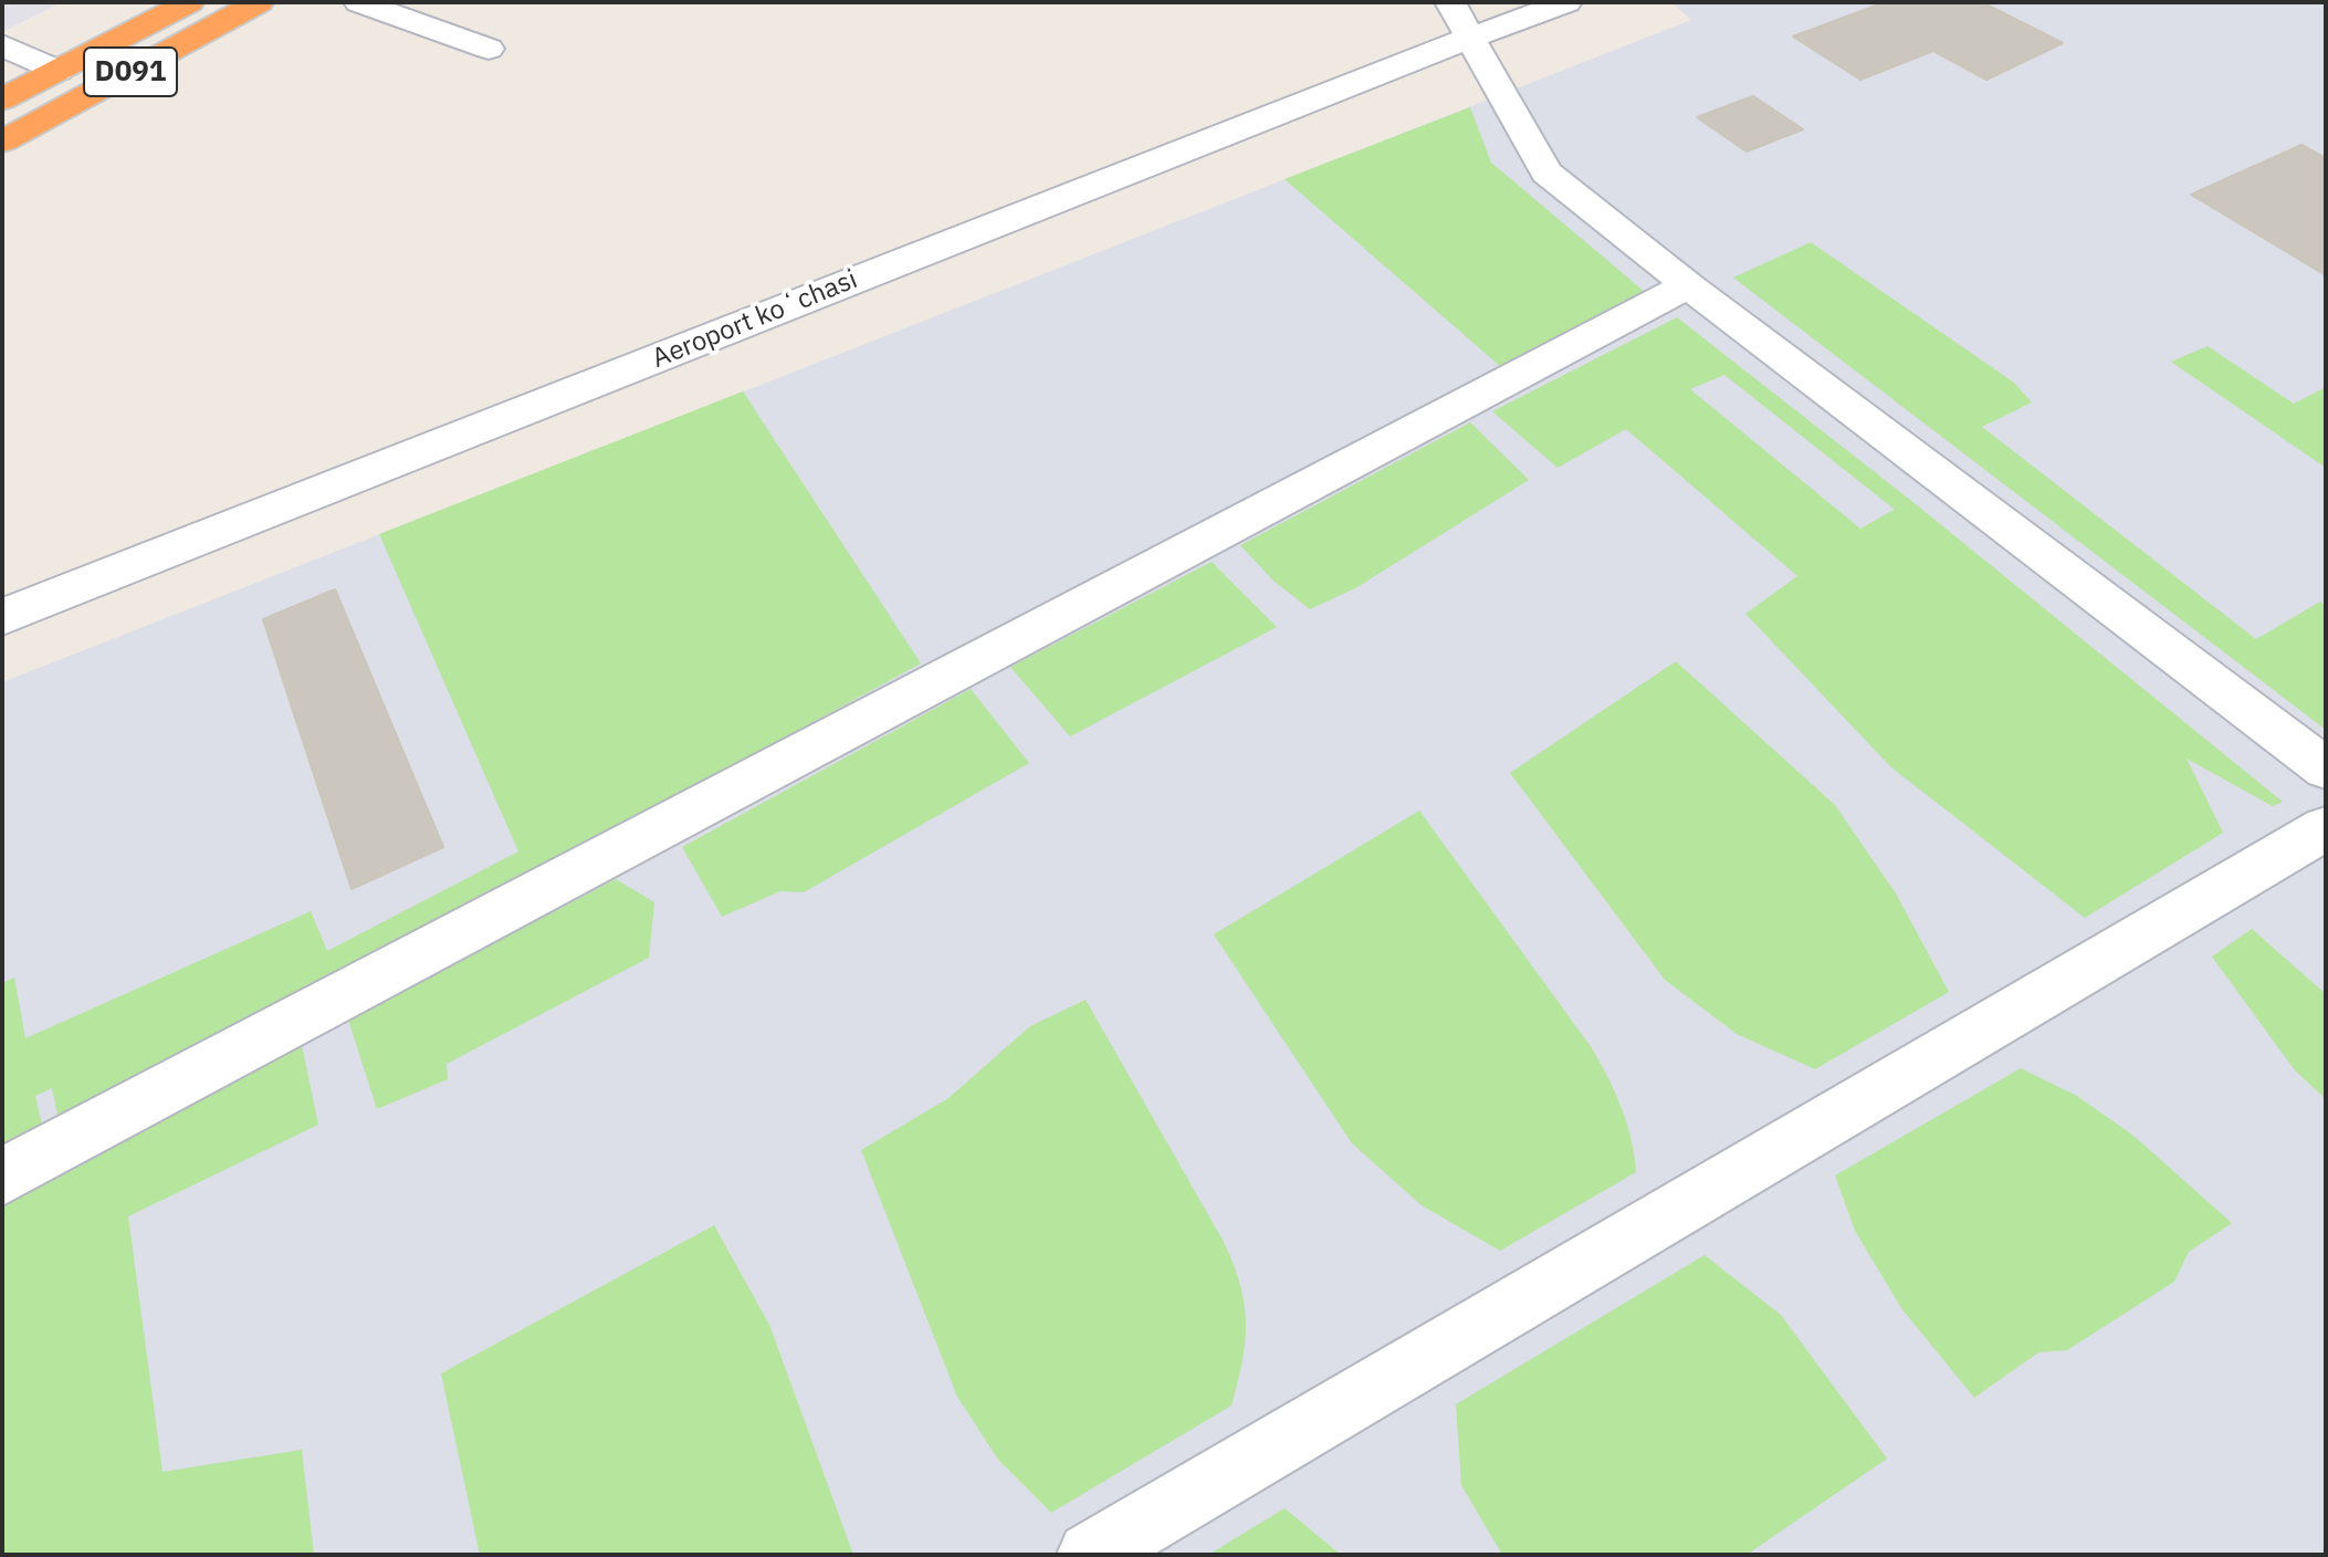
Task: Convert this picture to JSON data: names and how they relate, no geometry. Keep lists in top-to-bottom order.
{
  "streets": {
    "highway": ["D091"],
    "street": ["Aeroport koʻchasi"]
  }
}
